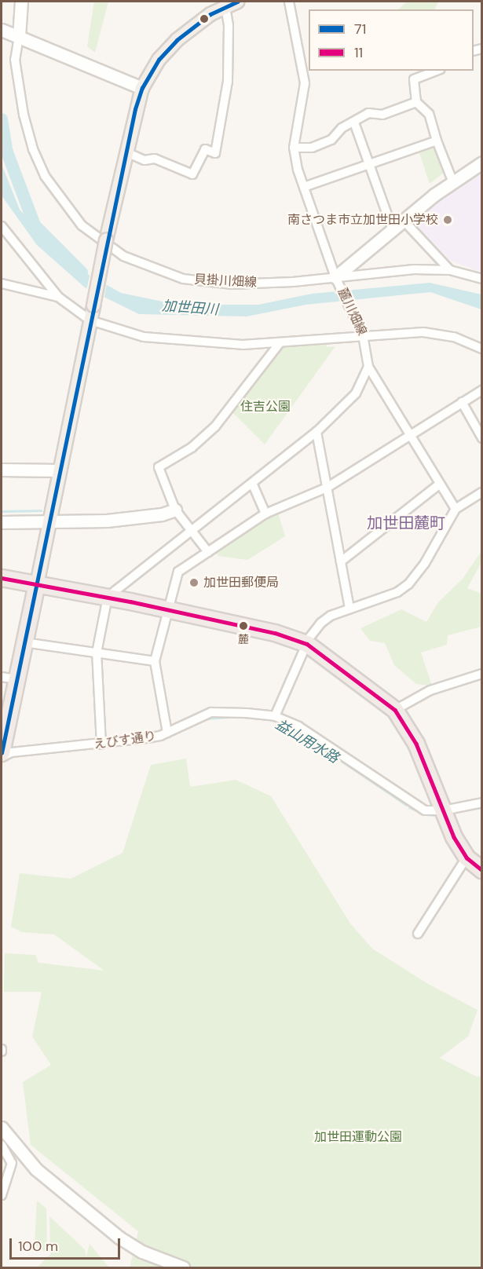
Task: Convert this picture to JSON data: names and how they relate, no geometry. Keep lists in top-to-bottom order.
{
  "streets": {
    "street": ["貝掛川畑線", "麓川畑線", "えびす通り"]
  },
  "crossings": [
    ["貝掛川畑線", "麓川畑線"]
  ],
  "districts": ["加世田麓町"],
  "water": ["加世田川", "益山用水路"],
  "parks": ["住吉公園", "加世田運動公園"],
  "places": ["南さつま市立加世田小学校", "加世田郵便局", "麓"],
  "lines": ["transit line 71", "transit line 11"],
  "legend": ["71", "11"],
  "scale_bar": "100 m"
}
